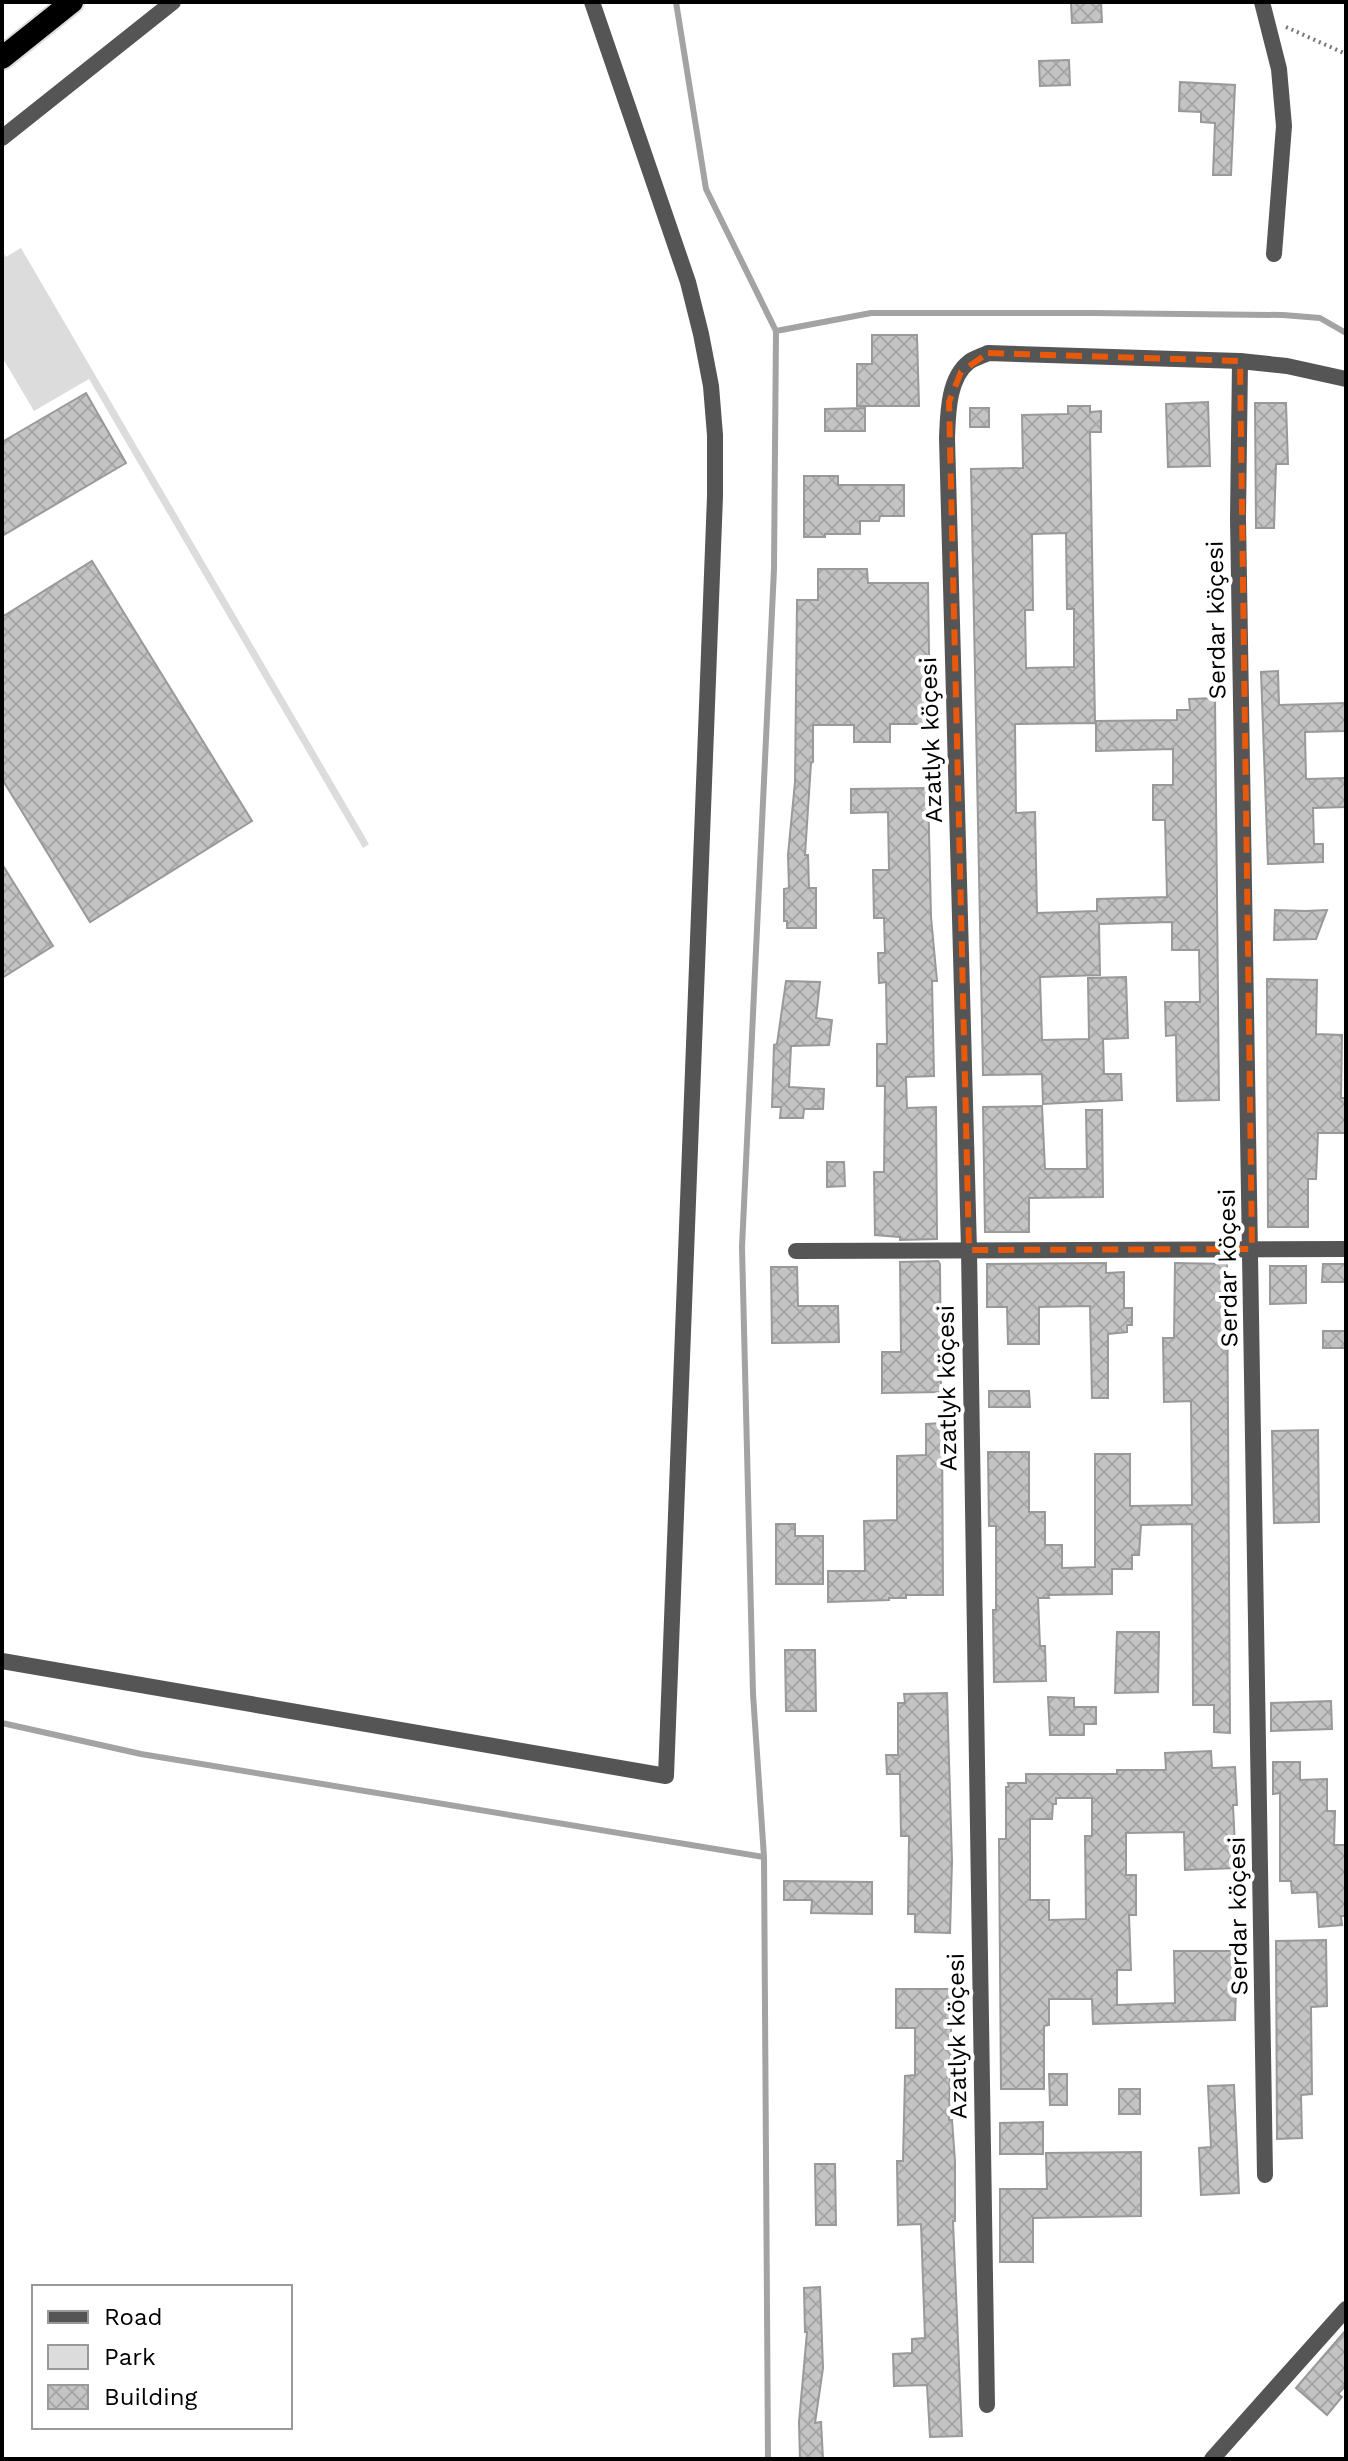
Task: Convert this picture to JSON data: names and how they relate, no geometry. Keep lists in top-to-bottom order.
{
  "streets": {
    "street": ["Serdar köçesi", "Azatlyk köçesi"]
  },
  "crossings": [
    ["Serdar köçesi", "Azatlyk köçesi"]
  ],
  "legend": ["Road", "Park", "Building"]
}
